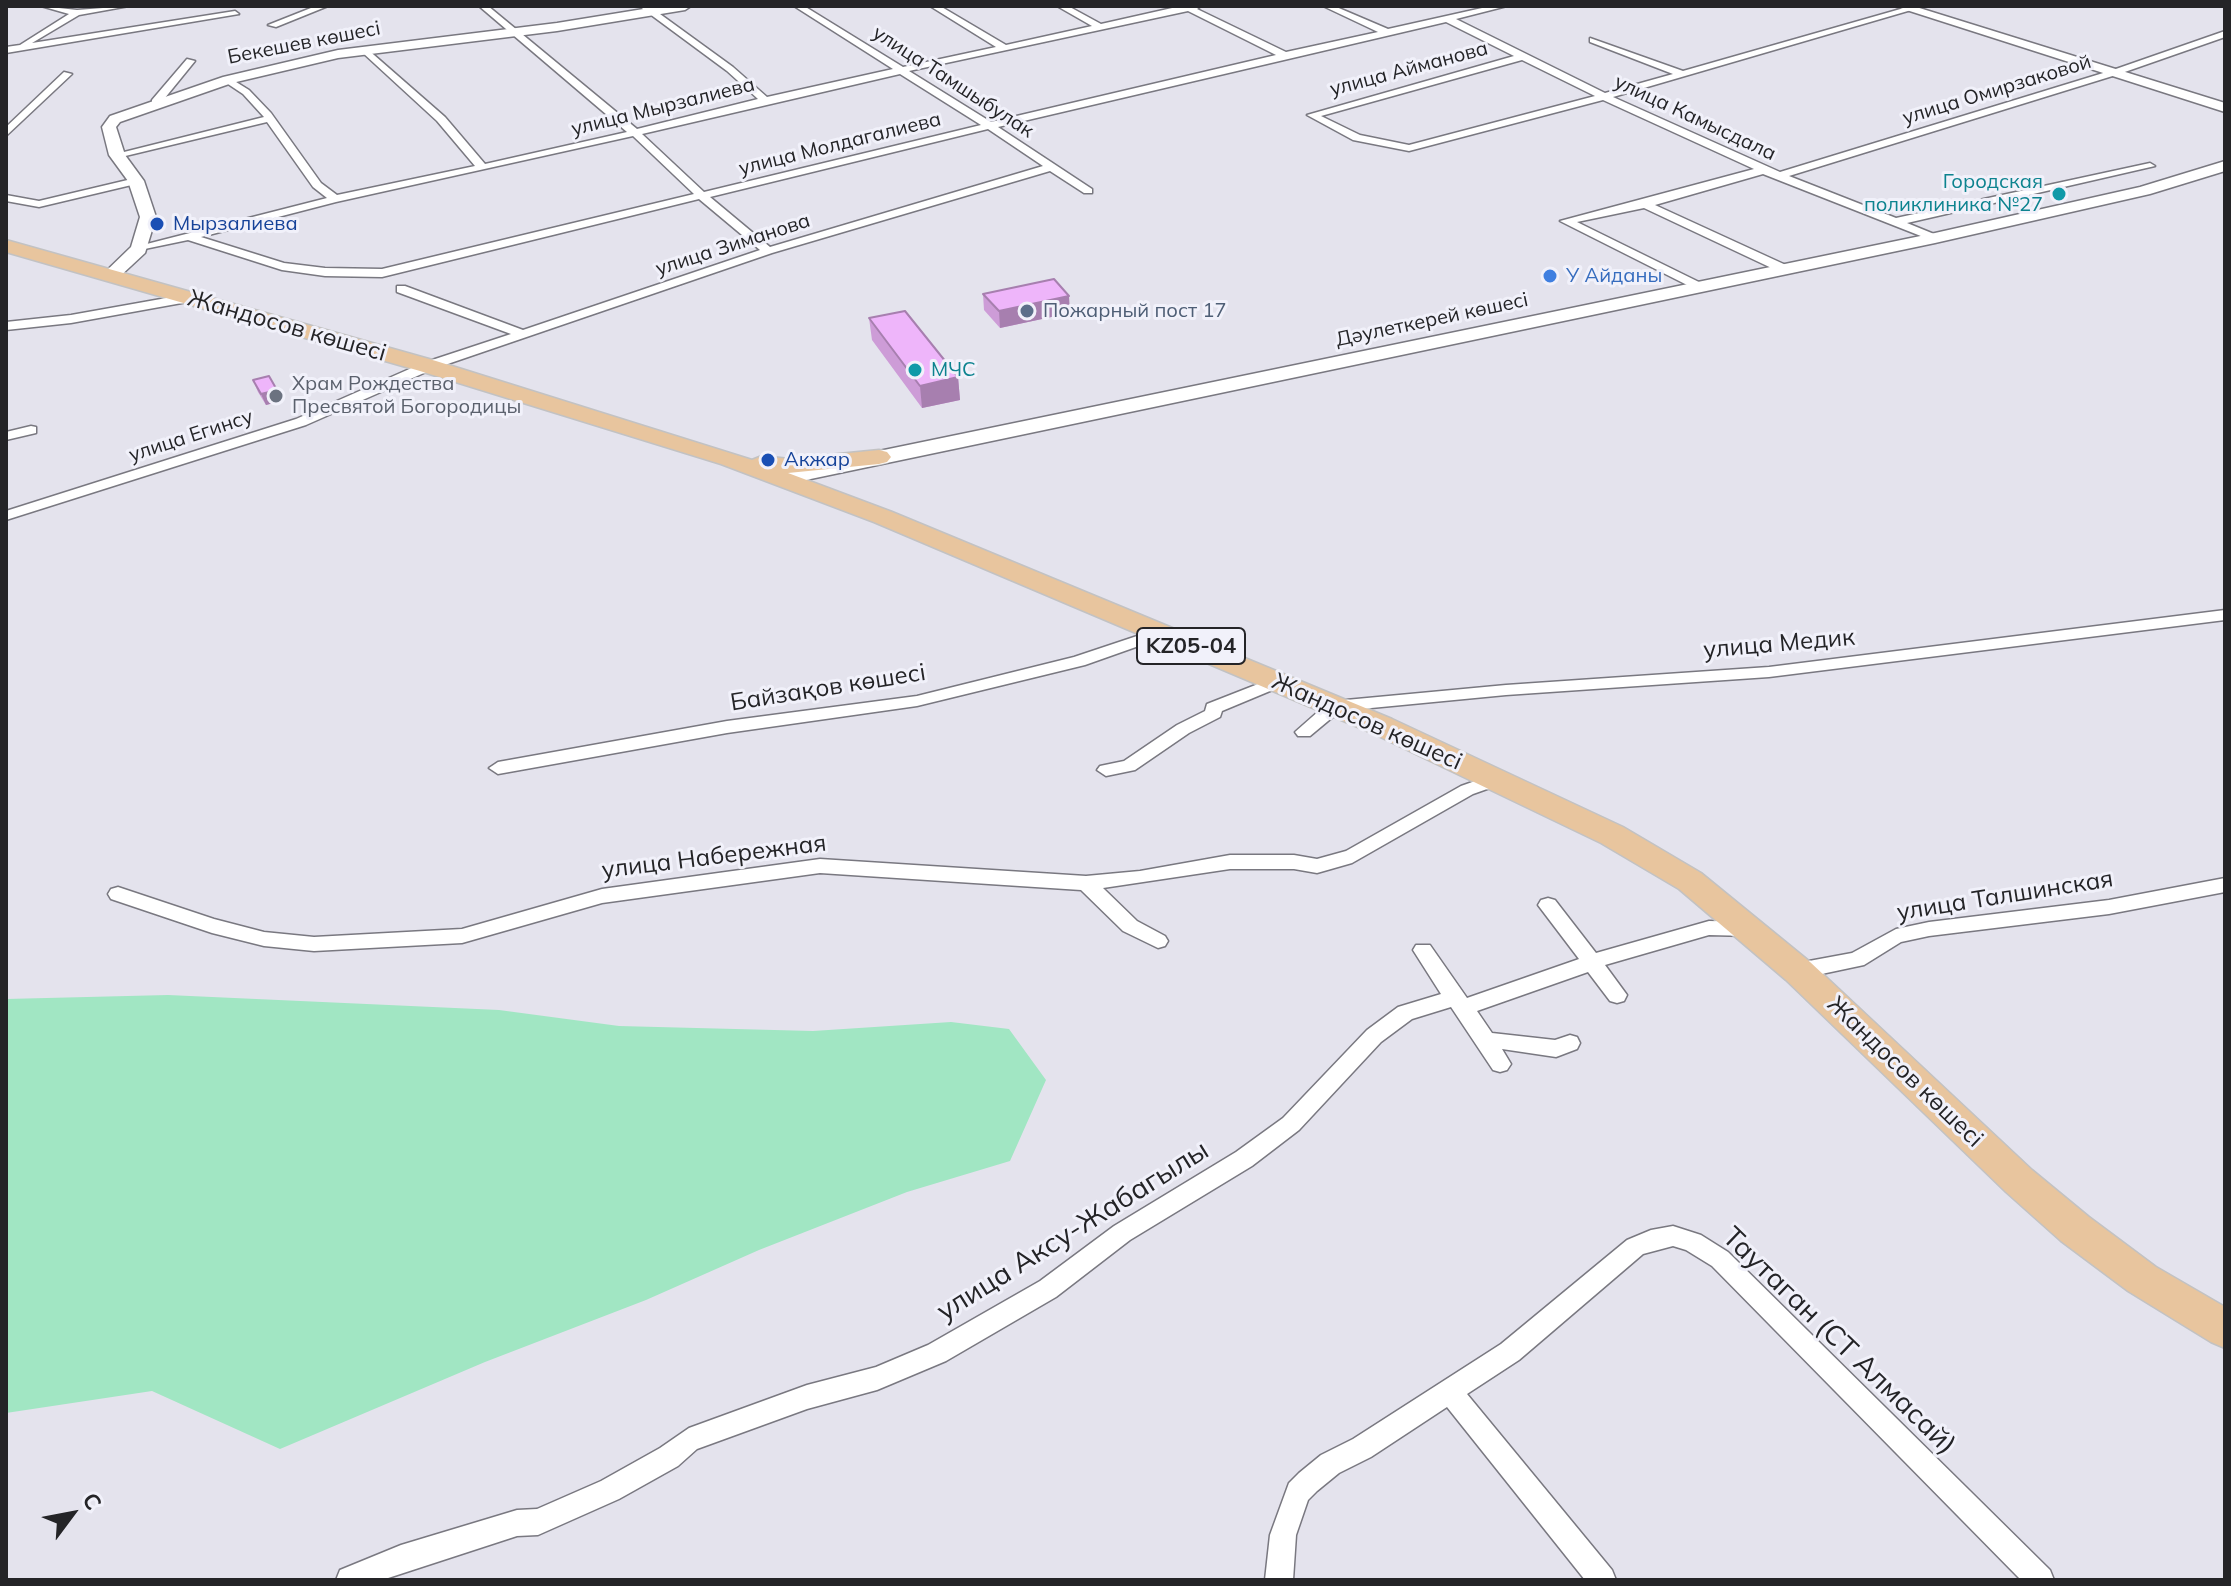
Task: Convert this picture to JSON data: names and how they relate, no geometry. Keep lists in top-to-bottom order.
{
  "streets": {
    "main road": [
      "Бекешев көшесі",
      "Дәулеткерей көшесі",
      "Жандосов көшесі",
      "KZ05-04"
    ],
    "street": [
      "улица Айманова",
      "улица Тамшыбулак",
      "улица Омирзаковой",
      "улица Мырзалиева",
      "улица Камысдала",
      "улица Молдагалиева",
      "улица Зиманова",
      "улица Егинсу",
      "улица Медик",
      "Байзақов көшесі",
      "улица Набережная",
      "улица Талшинская",
      "улица Аксу-Жабагылы",
      "Таутаган (СТ Алмасай)"
    ]
  },
  "crossings": [
    ["улица Айманова", "улица Камысдала"],
    ["улица Тамшыбулак", "улица Мырзалиева"],
    ["улица Тамшыбулак", "улица Молдагалиева"],
    ["улица Тамшыбулак", "улица Зиманова"],
    ["улица Омирзаковой", "улица Камысдала"],
    ["улица Мырзалиева", "улица Молдагалиева"],
    ["улица Камысдала", "улица Молдагалиева"],
    ["улица Камысдала", "Дәулеткерей көшесі"],
    ["улица Зиманова", "Жандосов көшесі"],
    ["улица Зиманова", "улица Егинсу"],
    ["Дәулеткерей көшесі", "Жандосов көшесі"],
    ["Жандосов көшесі", "улица Егинсу"],
    ["Жандосов көшесі", "улица Медик"],
    ["Жандосов көшесі", "Байзақов көшесі"],
    ["Жандосов көшесі", "улица Набережная"],
    ["Жандосов көшесі", "улица Талшинская"],
    ["Жандосов көшесі", "улица Аксу-Жабагылы"]
  ],
  "places": [
    "Городская поликлиника №27",
    "Мырзалиева",
    "У Айданы",
    "Пожарный пост 17",
    "МЧС",
    "Храм Рождества Пресвятой Богородицы",
    "Акжар"
  ],
  "north": "top right"
}
